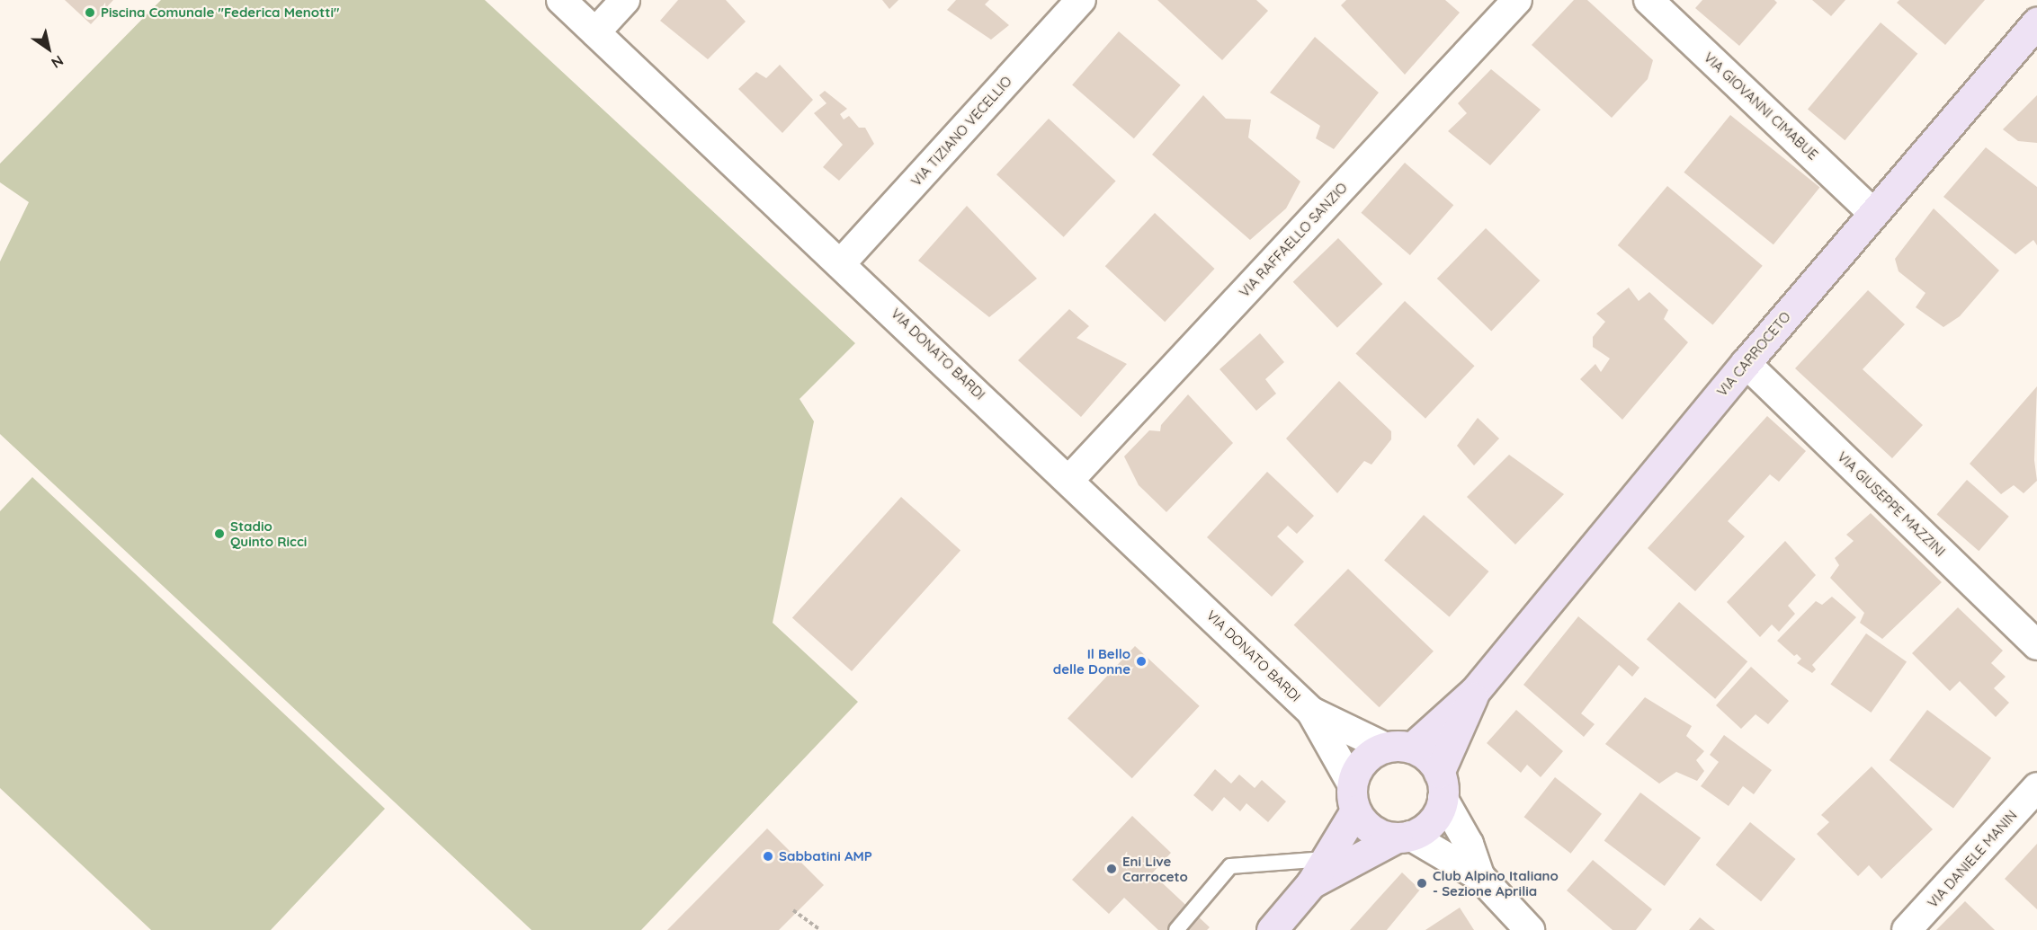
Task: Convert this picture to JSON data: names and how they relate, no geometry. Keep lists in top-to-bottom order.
{
  "streets": {
    "street": [
      "VIA GIOVANNI CIMABUE",
      "VIA TIZIANO VECELLIO",
      "VIA RAFFAELLO SANZIO",
      "VIA DONATO BARDI",
      "VIA CARROCETO",
      "VIA GIUSEPPE MAZZINI",
      "VIA DANIELE MANIN"
    ]
  },
  "crossings": [
    ["VIA GIOVANNI CIMABUE", "VIA CARROCETO"],
    ["VIA TIZIANO VECELLIO", "VIA DONATO BARDI"],
    ["VIA RAFFAELLO SANZIO", "VIA DONATO BARDI"],
    ["VIA DONATO BARDI", "VIA CARROCETO"],
    ["VIA CARROCETO", "VIA GIUSEPPE MAZZINI"]
  ],
  "places": [
    "Piscina Comunale \"Federica Menotti\"",
    "Stadio Quinto Ricci",
    "Il Bello delle Donne",
    "Sabbatini AMP",
    "Eni Live Carroceto",
    "Club Alpino Italiano - Sezione Aprilia"
  ],
  "north": "bottom right"
}
